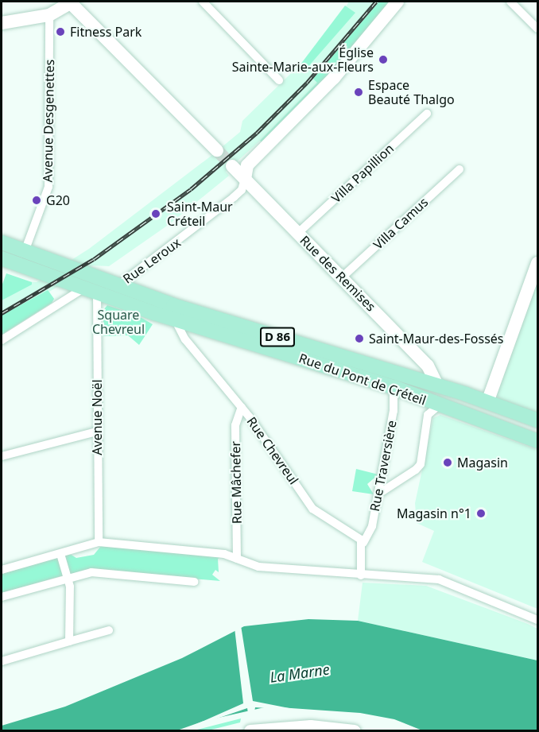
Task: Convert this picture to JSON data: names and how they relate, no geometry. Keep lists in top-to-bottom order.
{
  "streets": {
    "main road": ["D 86", "Rue du Pont de Créteil"],
    "street": [
      "Avenue Desgenettes",
      "Villa Papillion",
      "Villa Camus",
      "Rue Leroux",
      "Rue des Remises",
      "Avenue Noël",
      "Rue Chevreul",
      "Rue Traversière",
      "Rue Mâchefer"
    ]
  },
  "crossings": [
    ["Avenue Desgenettes", "Rue du Pont de Créteil"],
    ["Villa Papillion", "Rue des Remises"],
    ["Villa Camus", "Rue des Remises"],
    ["Rue Leroux", "Rue des Remises"],
    ["Rue Leroux", "Rue du Pont de Créteil"],
    ["Rue des Remises", "Rue du Pont de Créteil"],
    ["Rue du Pont de Créteil", "Avenue Noël"],
    ["Rue du Pont de Créteil", "Rue Chevreul"],
    ["Rue du Pont de Créteil", "Rue Traversière"],
    ["Rue Chevreul", "Rue Traversière"],
    ["Rue Chevreul", "Rue Mâchefer"]
  ],
  "water": ["La Marne"],
  "parks": ["Square Chevreul"],
  "places": [
    "Fitness Park",
    "Église Sainte-Marie-aux-Fleurs",
    "Espace Beauté Thalgo",
    "G20",
    "Saint-Maur Créteil",
    "Saint-Maur-des-Fossés",
    "Magasin",
    "Magasin n°1"
  ]
}
